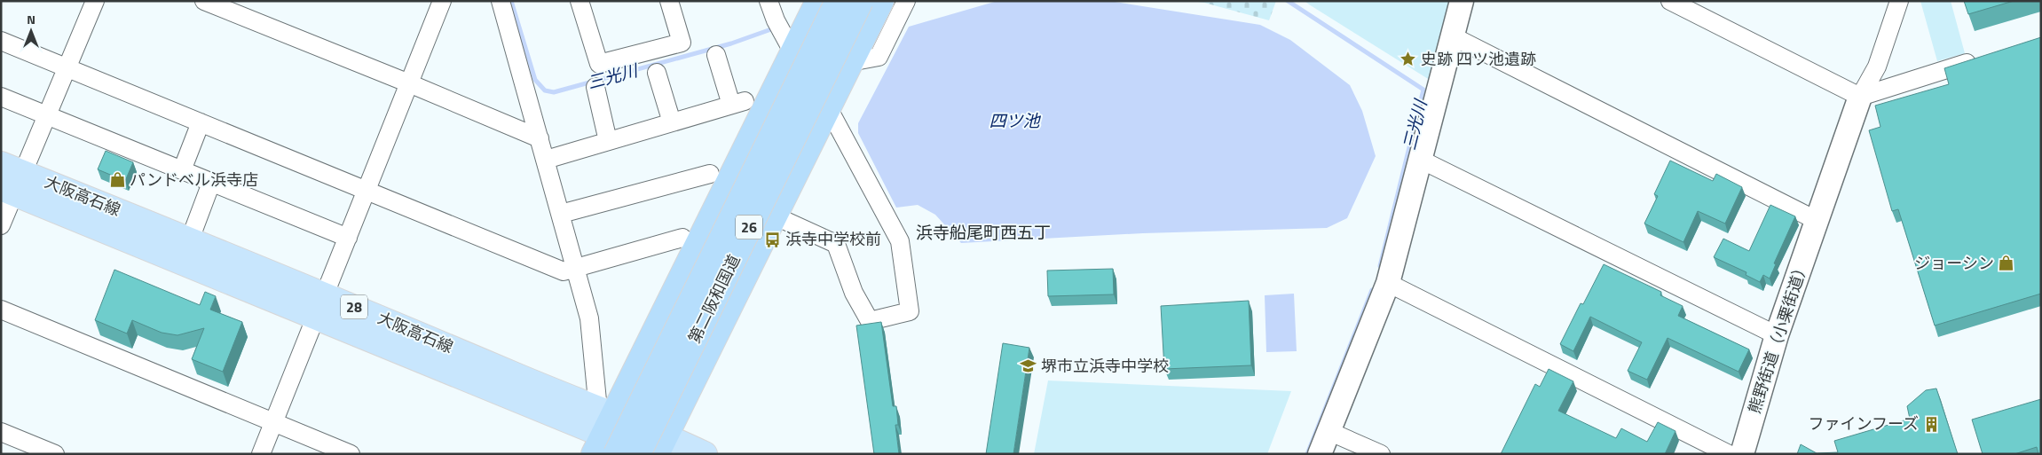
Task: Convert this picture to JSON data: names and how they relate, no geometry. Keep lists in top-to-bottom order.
{
  "streets": {
    "highway": ["26", "第二阪和国道"],
    "main road": ["大阪高石線", "28"],
    "street": ["熊野街道（小栗街道）"]
  },
  "crossings": [
    ["大阪高石線", "26"],
    ["大阪高石線", "第二阪和国道"],
    ["26", "第二阪和国道"]
  ],
  "districts": ["浜寺船尾町西五丁"],
  "water": ["三光川", "四ツ池"],
  "places": {
    "place": ["史跡 四ツ池遺跡"],
    "shop": ["パンドベル浜寺店", "ジョーシン"],
    "bus stop": ["浜寺中学校前"],
    "school or university": ["堺市立浜寺中学校"],
    "building": ["ファインフーズ"]
  },
  "north": "top"
}
